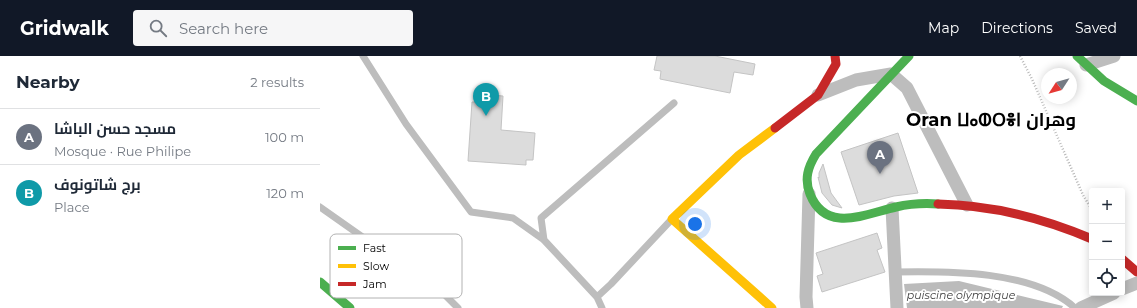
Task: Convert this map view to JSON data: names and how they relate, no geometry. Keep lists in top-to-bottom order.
{
  "districts": ["Oran ⵡⴰⵀⵔⴻⵏ وهران"],
  "water": ["puiscine olympique"],
  "legend": ["Fast", "Slow", "Jam"],
  "north": "bottom left",
  "page": {
    "header": "Gridwalk",
    "search": "Search here",
    "nav": ["Map", "Directions", "Saved"],
    "heading": ["Nearby", "2 results"],
    "pins": ["B", "A"],
    "list": [
      {
        "mark": "A",
        "name": "مسجد حسن الباشا",
        "note": "Mosque · Rue Philipe",
        "value": "100 m"
      },
      {
        "mark": "B",
        "name": "برج شاتونوف",
        "note": "Place",
        "value": "120 m"
      }
    ],
    "map_buttons": ["+", "−"]
  }
}
